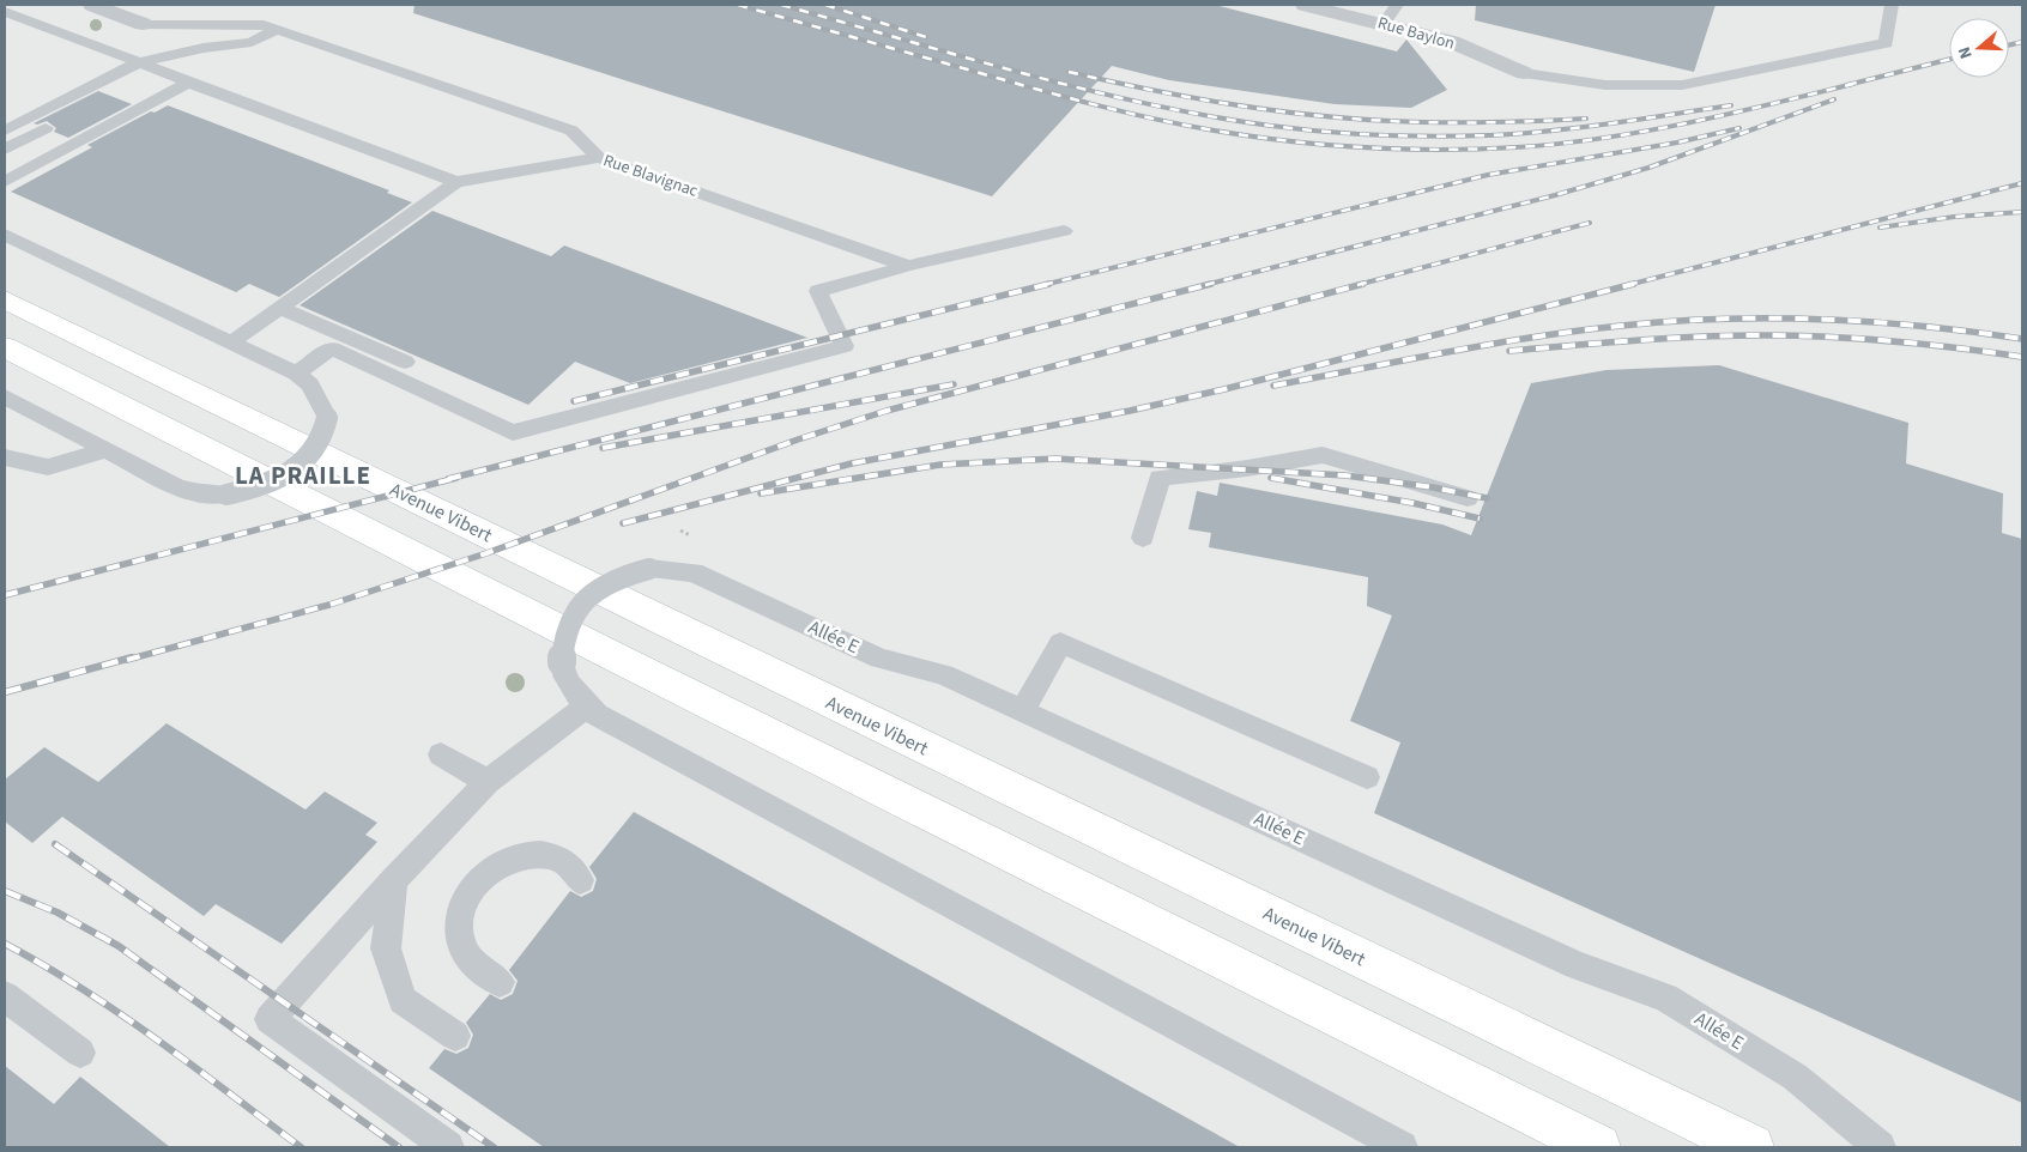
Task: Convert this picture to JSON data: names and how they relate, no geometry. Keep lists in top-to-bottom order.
{
  "streets": {
    "main road": ["Avenue Vibert"],
    "street": ["Rue Baylon"],
    "lane": ["Rue Blavignac", "Allée E"]
  },
  "districts": ["LA PRAILLE"],
  "north": "left"
}
